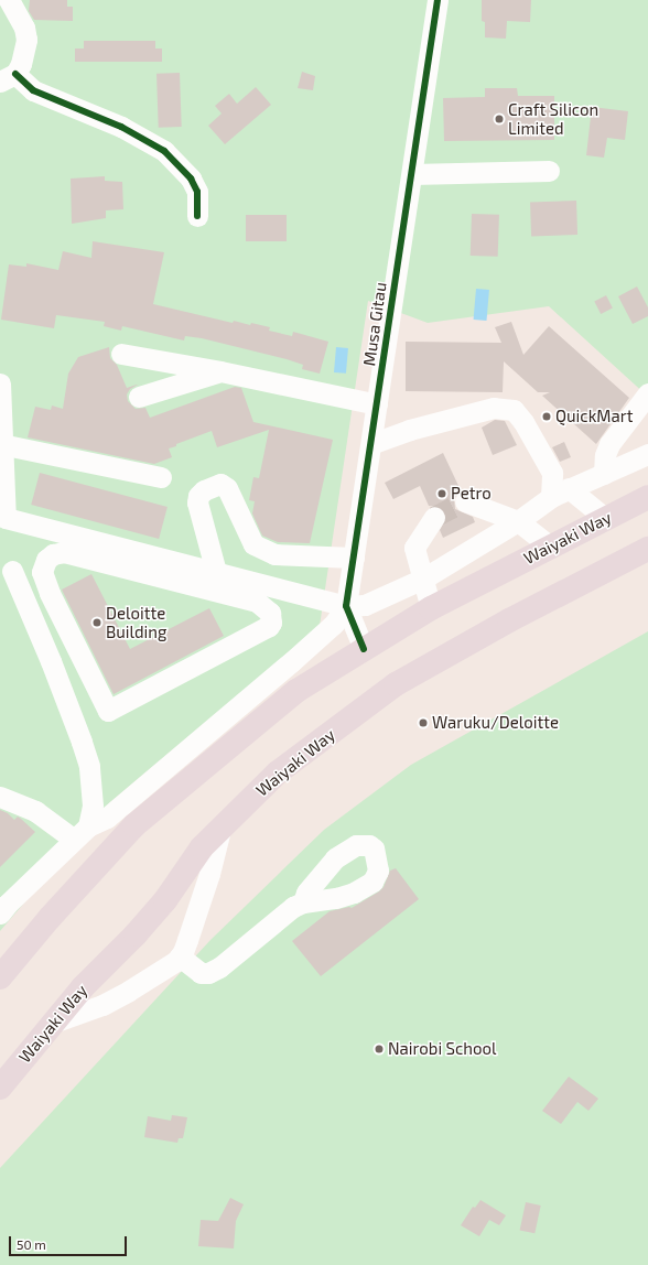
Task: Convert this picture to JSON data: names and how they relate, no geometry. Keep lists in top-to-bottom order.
{
  "streets": {
    "highway": ["Waiyaki Way"],
    "street": ["Musa Gitau"]
  },
  "places": [
    "Craft Silicon Limited",
    "QuickMart",
    "Petro",
    "Deloitte Building",
    "Waruku/Deloitte",
    "Nairobi School"
  ],
  "scale_bar": "50 m"
}
